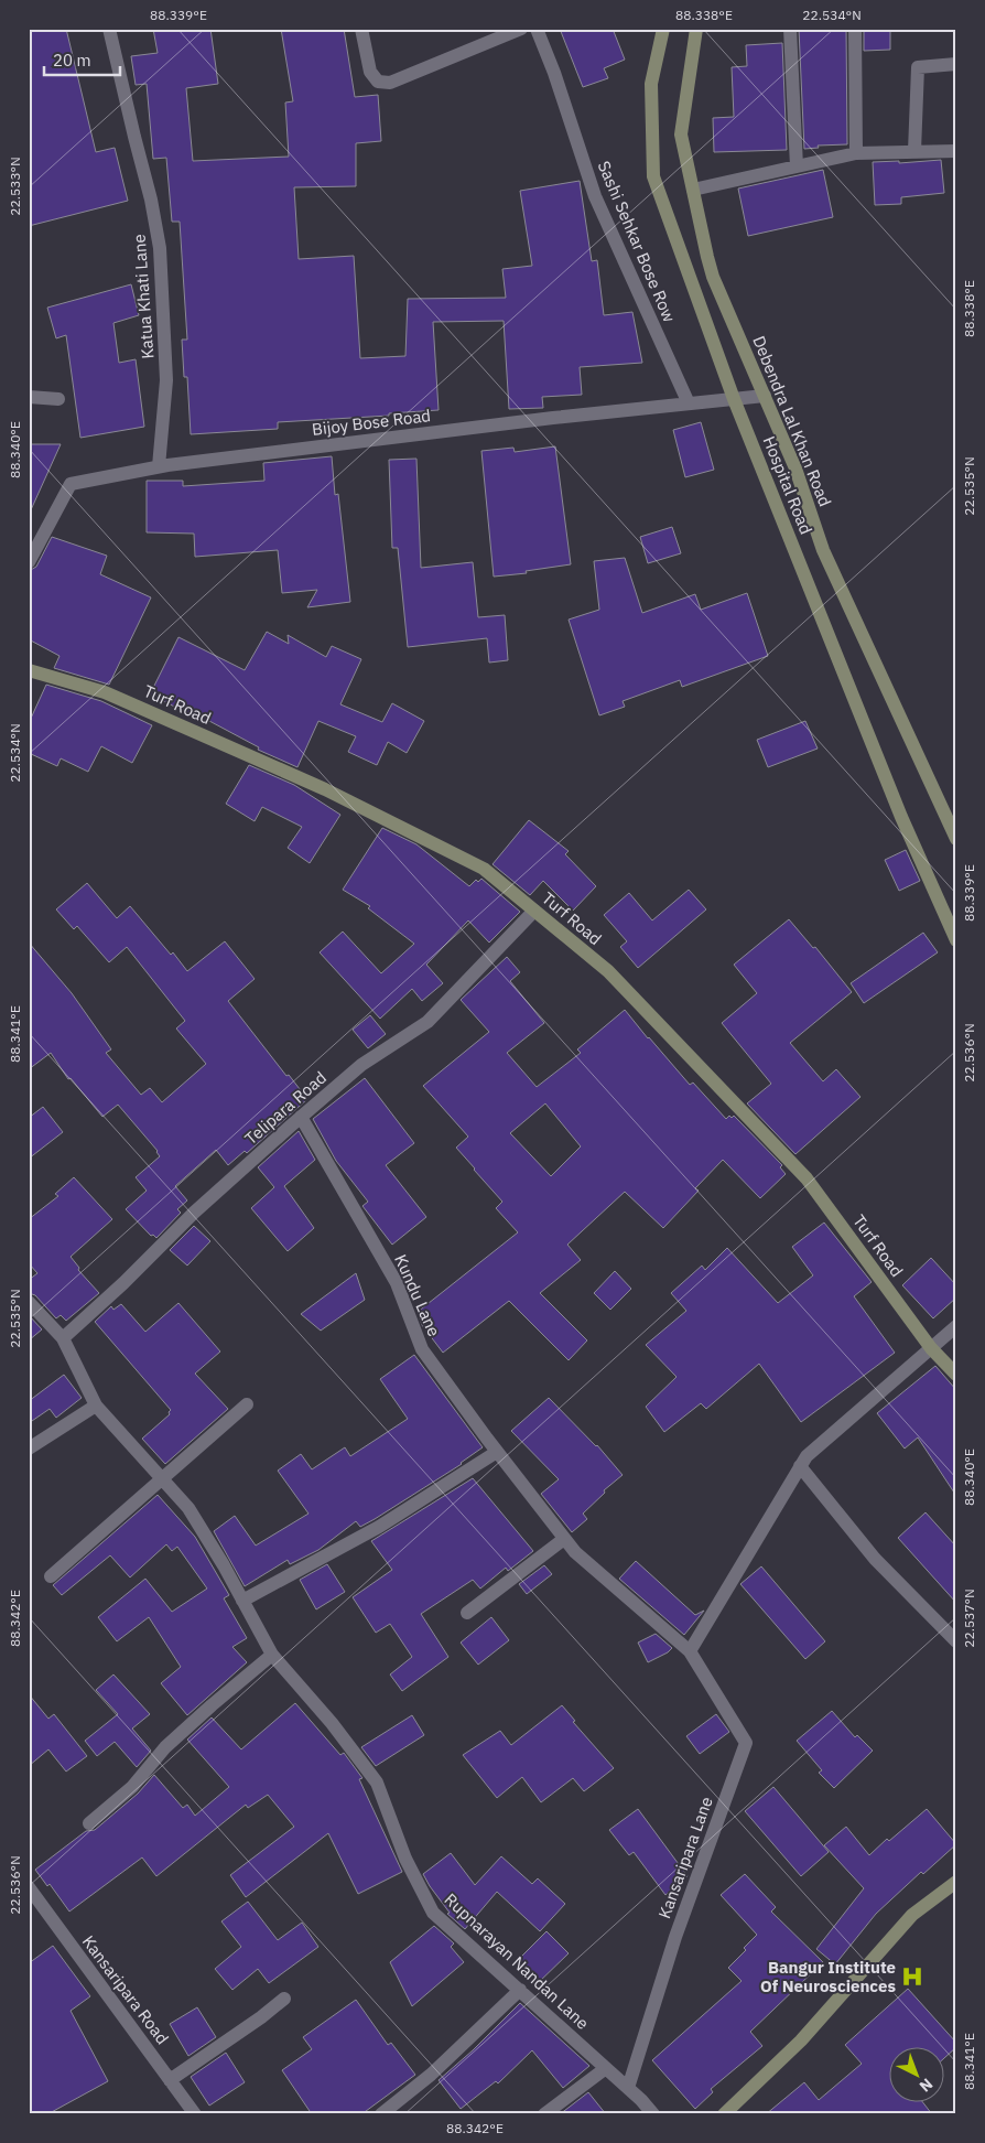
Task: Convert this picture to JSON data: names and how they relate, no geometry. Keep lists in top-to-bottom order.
{
  "streets": {
    "main road": ["Debendra Lal Khan Road", "Hospital Road", "Turf Road"],
    "street": [
      "Sashi Sehkar Bose Row",
      "Katua Khati Lane",
      "Bijoy Bose Road",
      "Telipara Road",
      "Kundu Lane",
      "Kansaripara Lane",
      "Rupnarayan Nandan Lane",
      "Kansaripara Road"
    ]
  },
  "crossings": [
    ["Sashi Sehkar Bose Row", "Bijoy Bose Road"],
    ["Katua Khati Lane", "Bijoy Bose Road"],
    ["Debendra Lal Khan Road", "Bijoy Bose Road"],
    ["Bijoy Bose Road", "Hospital Road"],
    ["Turf Road", "Telipara Road"],
    ["Telipara Road", "Kundu Lane"],
    ["Telipara Road", "Rupnarayan Nandan Lane"],
    ["Kundu Lane", "Kansaripara Lane"],
    ["Kansaripara Lane", "Rupnarayan Nandan Lane"]
  ],
  "places": {
    "hospital": ["Bangur Institute Of Neurosciences"]
  },
  "scale_bar": "20 m",
  "north": "bottom right",
  "coordinates": [
    "88.339°E",
    "88.338°E",
    "22.534°N",
    "22.533°N",
    "88.340°E",
    "22.535°N",
    "88.341°E",
    "22.536°N",
    "88.342°E",
    "22.537°N"
  ]
}
